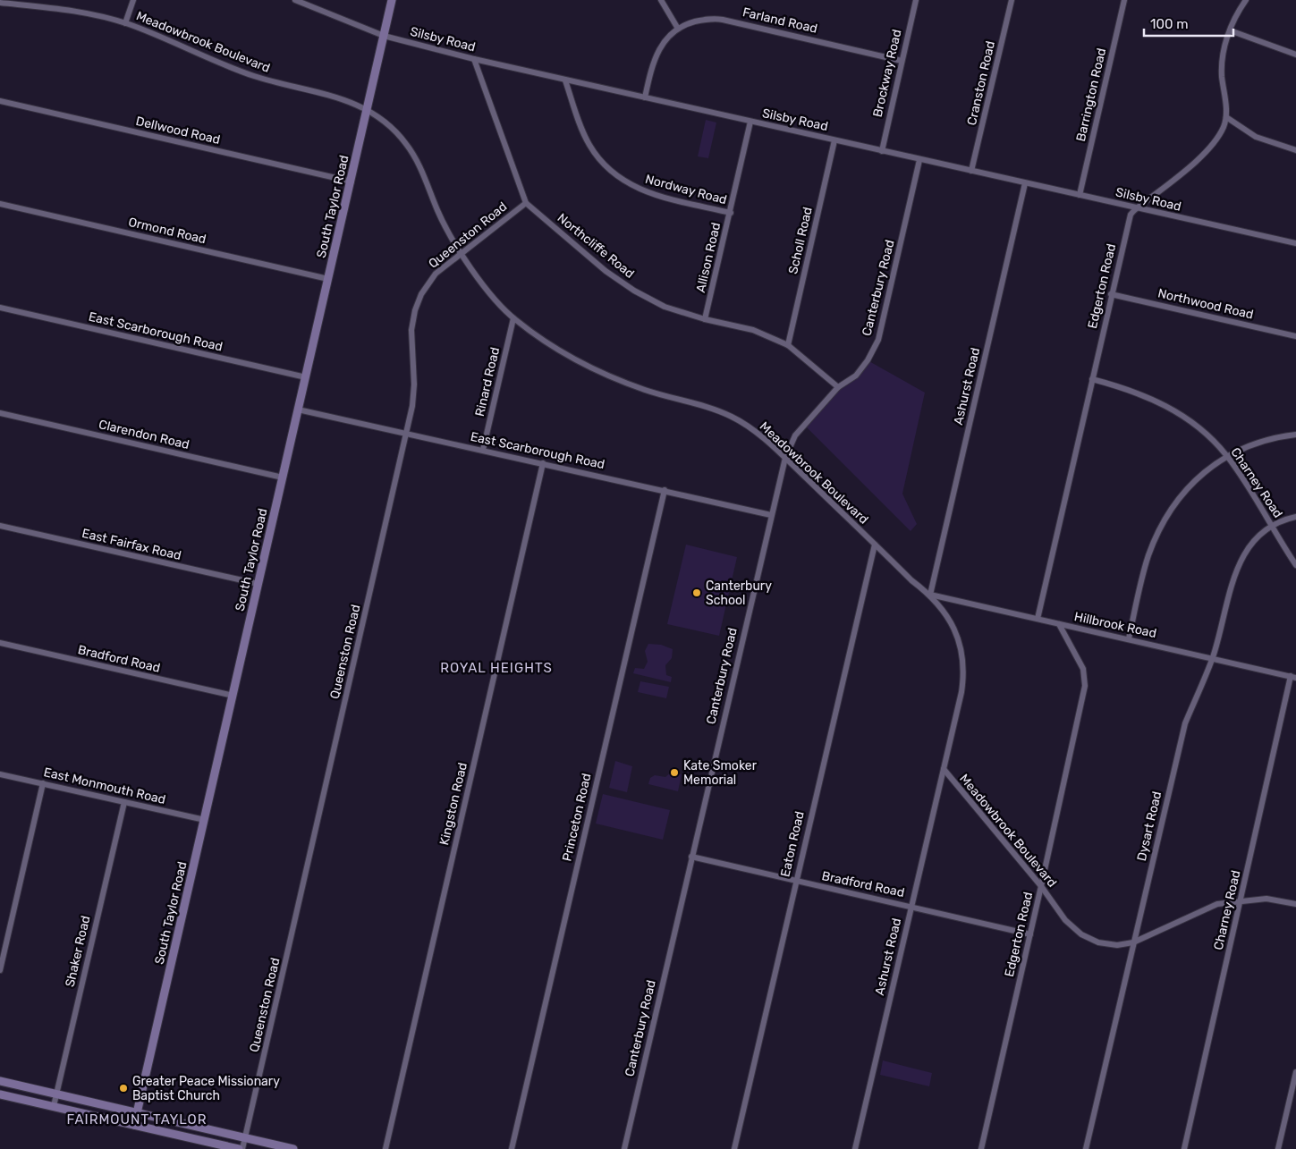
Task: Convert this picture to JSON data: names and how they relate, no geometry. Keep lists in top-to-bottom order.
{
  "streets": {
    "main road": ["South Taylor Road"],
    "street": [
      "Farland Road",
      "Silsby Road",
      "Meadowbrook Boulevard",
      "Brockway Road",
      "Cranston Road",
      "Barrington Road",
      "Dellwood Road",
      "Nordway Road",
      "Ormond Road",
      "Queenston Road",
      "Scholl Road",
      "Northcliffe Road",
      "Allison Road",
      "Edgerton Road",
      "Canterbury Road",
      "Northwood Road",
      "East Scarborough Road",
      "Rinard Road",
      "Ashurst Road",
      "Clarendon Road",
      "Charney Road",
      "East Fairfax Road",
      "Hillbrook Road",
      "Bradford Road",
      "East Monmouth Road",
      "Kingston Road",
      "Princeton Road",
      "Dysart Road",
      "Eaton Road",
      "Shaker Road"
    ]
  },
  "crossings": [
    ["Farland Road", "Silsby Road"],
    ["Farland Road", "Brockway Road"],
    ["Silsby Road", "Brockway Road"],
    ["Silsby Road", "Cranston Road"],
    ["Silsby Road", "Barrington Road"],
    ["Silsby Road", "Nordway Road"],
    ["Silsby Road", "South Taylor Road"],
    ["Silsby Road", "Scholl Road"],
    ["Silsby Road", "Northcliffe Road"],
    ["Silsby Road", "Allison Road"],
    ["Silsby Road", "Edgerton Road"],
    ["Silsby Road", "Canterbury Road"],
    ["Silsby Road", "Ashurst Road"],
    ["Meadowbrook Boulevard", "South Taylor Road"],
    ["Meadowbrook Boulevard", "Queenston Road"],
    ["Meadowbrook Boulevard", "Edgerton Road"],
    ["Meadowbrook Boulevard", "Canterbury Road"],
    ["Meadowbrook Boulevard", "Rinard Road"],
    ["Meadowbrook Boulevard", "Ashurst Road"],
    ["Meadowbrook Boulevard", "Charney Road"],
    ["Meadowbrook Boulevard", "Hillbrook Road"],
    ["Meadowbrook Boulevard", "Dysart Road"],
    ["Meadowbrook Boulevard", "Eaton Road"],
    ["Dellwood Road", "South Taylor Road"],
    ["Nordway Road", "Allison Road"],
    ["South Taylor Road", "Ormond Road"],
    ["South Taylor Road", "East Scarborough Road"],
    ["South Taylor Road", "Clarendon Road"],
    ["South Taylor Road", "East Fairfax Road"],
    ["South Taylor Road", "Bradford Road"],
    ["South Taylor Road", "East Monmouth Road"],
    ["Queenston Road", "Northcliffe Road"],
    ["Queenston Road", "East Scarborough Road"],
    ["Scholl Road", "Northcliffe Road"],
    ["Northcliffe Road", "Allison Road"],
    ["Northcliffe Road", "Canterbury Road"],
    ["Edgerton Road", "Northwood Road"],
    ["Edgerton Road", "Charney Road"],
    ["Edgerton Road", "Hillbrook Road"],
    ["Edgerton Road", "Bradford Road"],
    ["Canterbury Road", "East Scarborough Road"],
    ["Canterbury Road", "Bradford Road"],
    ["East Scarborough Road", "Rinard Road"],
    ["East Scarborough Road", "Kingston Road"],
    ["East Scarborough Road", "Princeton Road"],
    ["Ashurst Road", "Hillbrook Road"],
    ["Ashurst Road", "Bradford Road"],
    ["Charney Road", "Hillbrook Road"],
    ["Charney Road", "Dysart Road"],
    ["Hillbrook Road", "Dysart Road"],
    ["Bradford Road", "Eaton Road"],
    ["East Monmouth Road", "Shaker Road"]
  ],
  "districts": ["ROYAL HEIGHTS", "FAIRMOUNT TAYLOR"],
  "places": ["Canterbury School", "Kate Smoker Memorial", "Greater Peace Missionary Baptist Church"],
  "scale_bar": "100 m"
}
